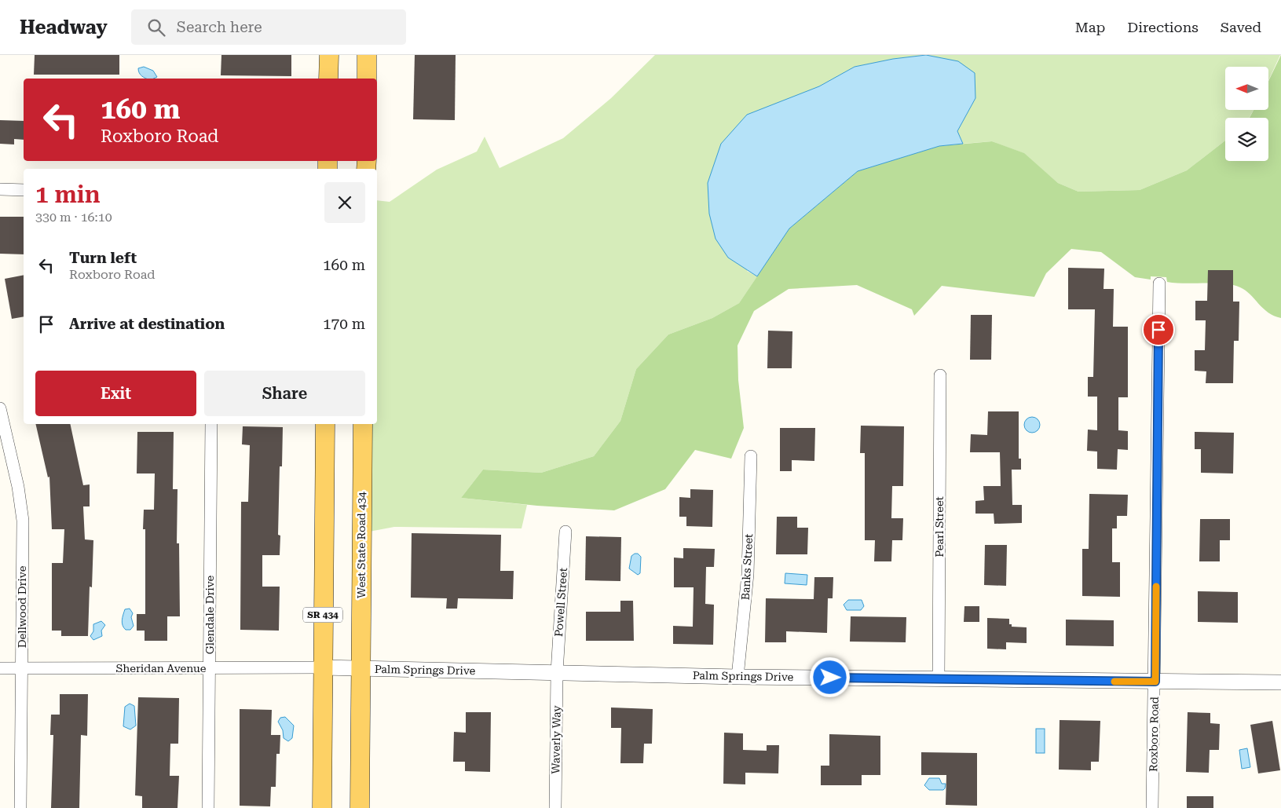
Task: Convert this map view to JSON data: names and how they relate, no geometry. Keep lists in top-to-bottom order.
{
  "streets": {
    "main road": ["West State Road 434", "SR 434"],
    "street": [
      "Pearl Street",
      "Banks Street",
      "Powell Street",
      "Dellwood Drive",
      "Glendale Drive",
      "Sheridan Avenue",
      "Palm Springs Drive",
      "Roxboro Road",
      "Waverly Way"
    ]
  },
  "crossings": [
    ["Pearl Street", "Palm Springs Drive"],
    ["West State Road 434", "Palm Springs Drive"],
    ["Banks Street", "Palm Springs Drive"],
    ["Powell Street", "Palm Springs Drive"],
    ["Powell Street", "Waverly Way"],
    ["Dellwood Drive", "Sheridan Avenue"],
    ["Glendale Drive", "Sheridan Avenue"],
    ["SR 434", "Sheridan Avenue"],
    ["SR 434", "Palm Springs Drive"],
    ["Sheridan Avenue", "Palm Springs Drive"],
    ["Palm Springs Drive", "Roxboro Road"],
    ["Palm Springs Drive", "Waverly Way"]
  ],
  "north": "left",
  "page": {
    "header": "Headway",
    "search": "Search here",
    "nav": ["Map", "Directions", "Saved"],
    "turn": ["160 m", "Roxboro Road"],
    "heading": ["1 min", "330 m · 16:10"],
    "list": [
      {
        "name": "Turn left",
        "note": "Roxboro Road",
        "value": "160 m"
      },
      {
        "name": "Arrive at destination",
        "value": "170 m"
      }
    ],
    "buttons": ["Exit", "Share"]
  }
}
